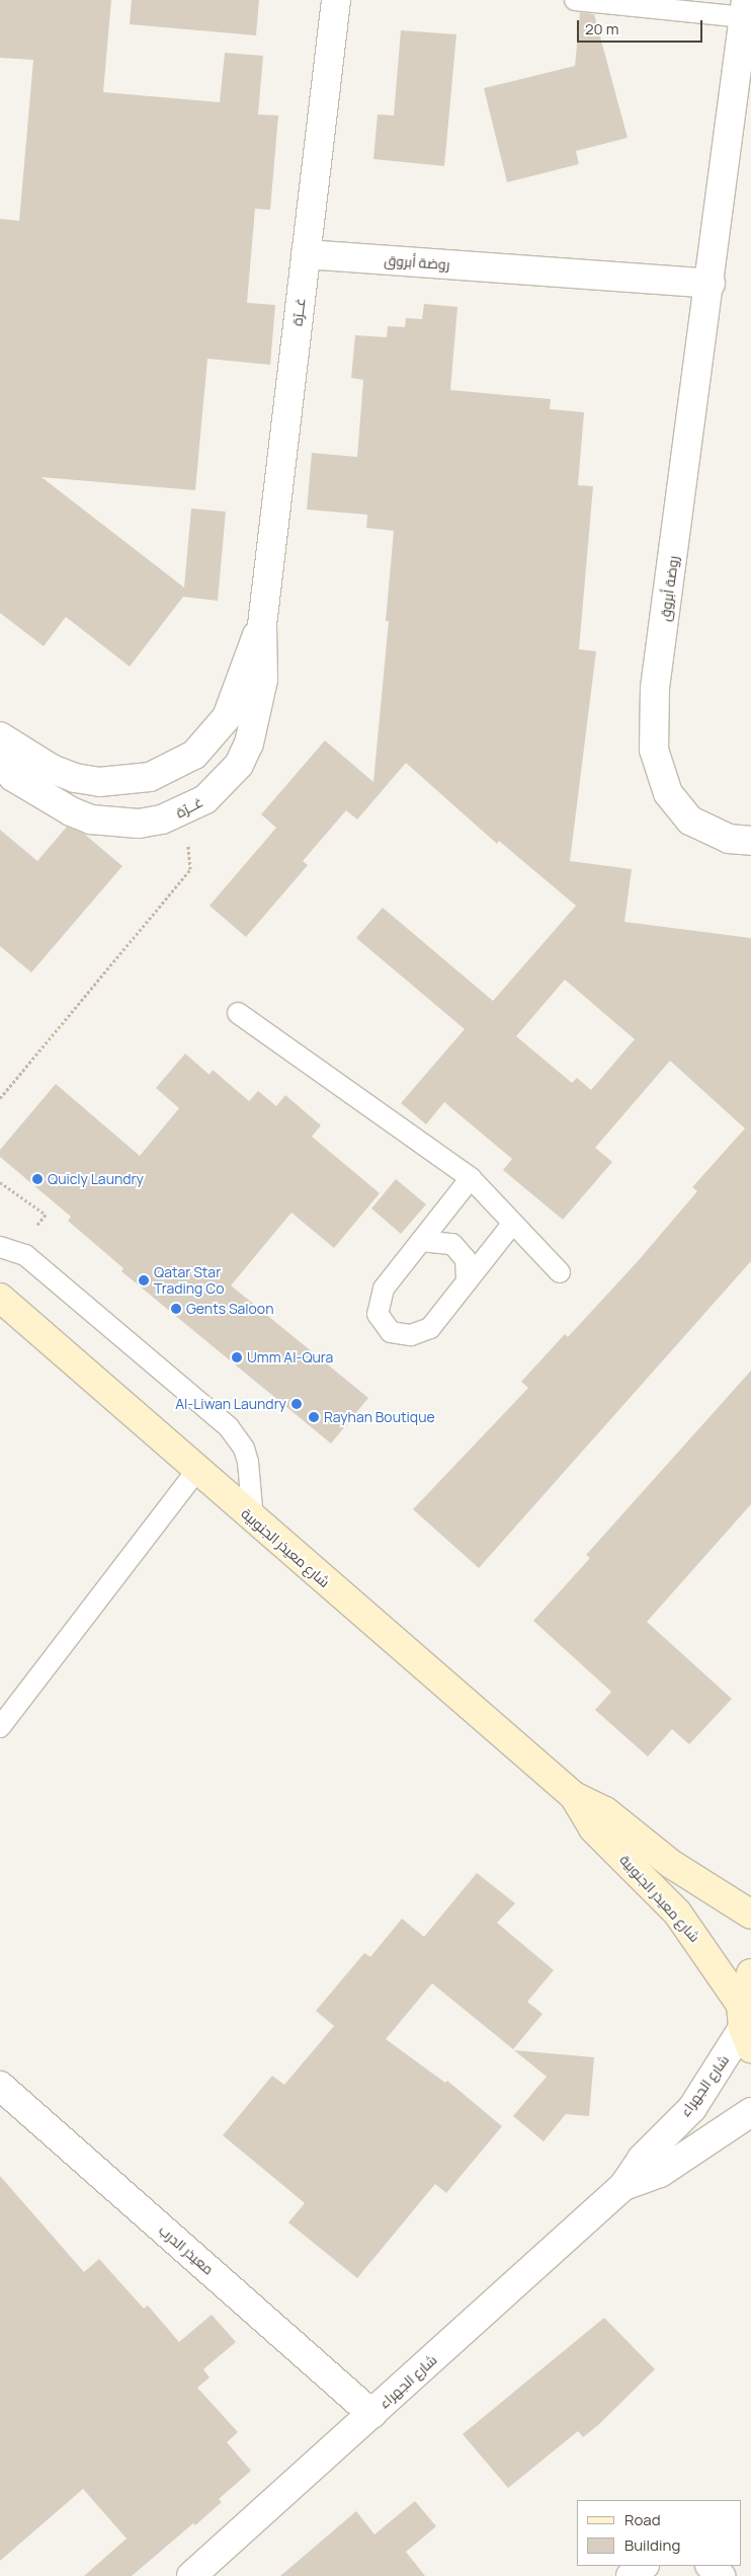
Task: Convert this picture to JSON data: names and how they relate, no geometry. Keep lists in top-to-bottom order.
{
  "streets": {
    "street": [
      "روضة أبروق",
      "غــرّة",
      "شارع معيذر الجنوبية",
      "شارع الجهراء",
      "معيذر الدرب"
    ]
  },
  "crossings": [
    ["روضة أبروق", "غــرّة"],
    ["شارع معيذر الجنوبية", "شارع الجهراء"],
    ["شارع الجهراء", "معيذر الدرب"]
  ],
  "places": [
    "Quicly Laundry",
    "Qatar Star Trading Co",
    "Gents Saloon",
    "Umm Al-Qura",
    "Al-Liwan Laundry",
    "Rayhan Boutique"
  ],
  "legend": ["Road", "Building"],
  "scale_bar": "20 m"
}
